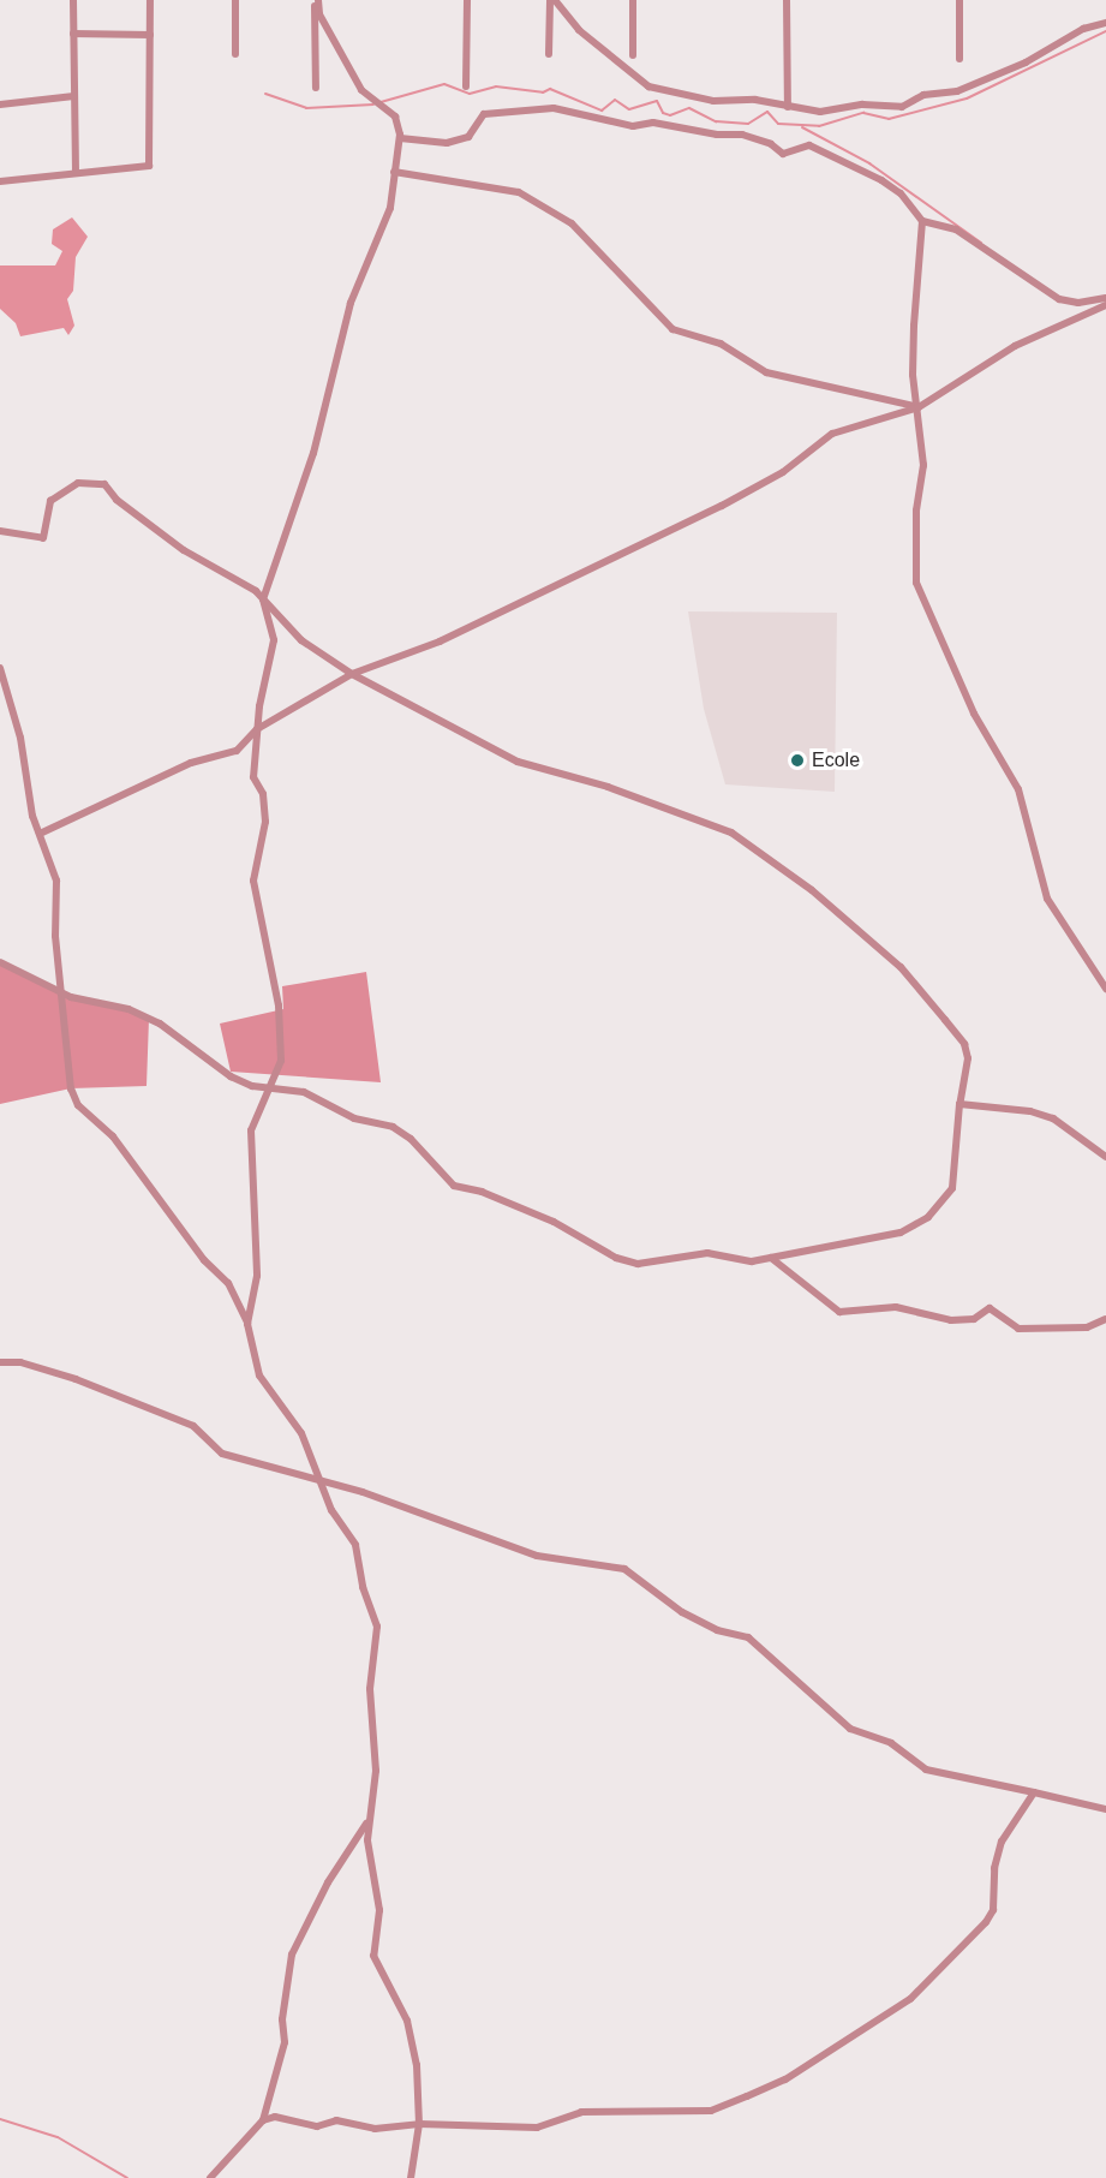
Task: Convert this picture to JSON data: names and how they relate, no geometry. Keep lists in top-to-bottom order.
{
  "places": ["Ecole"]
}
